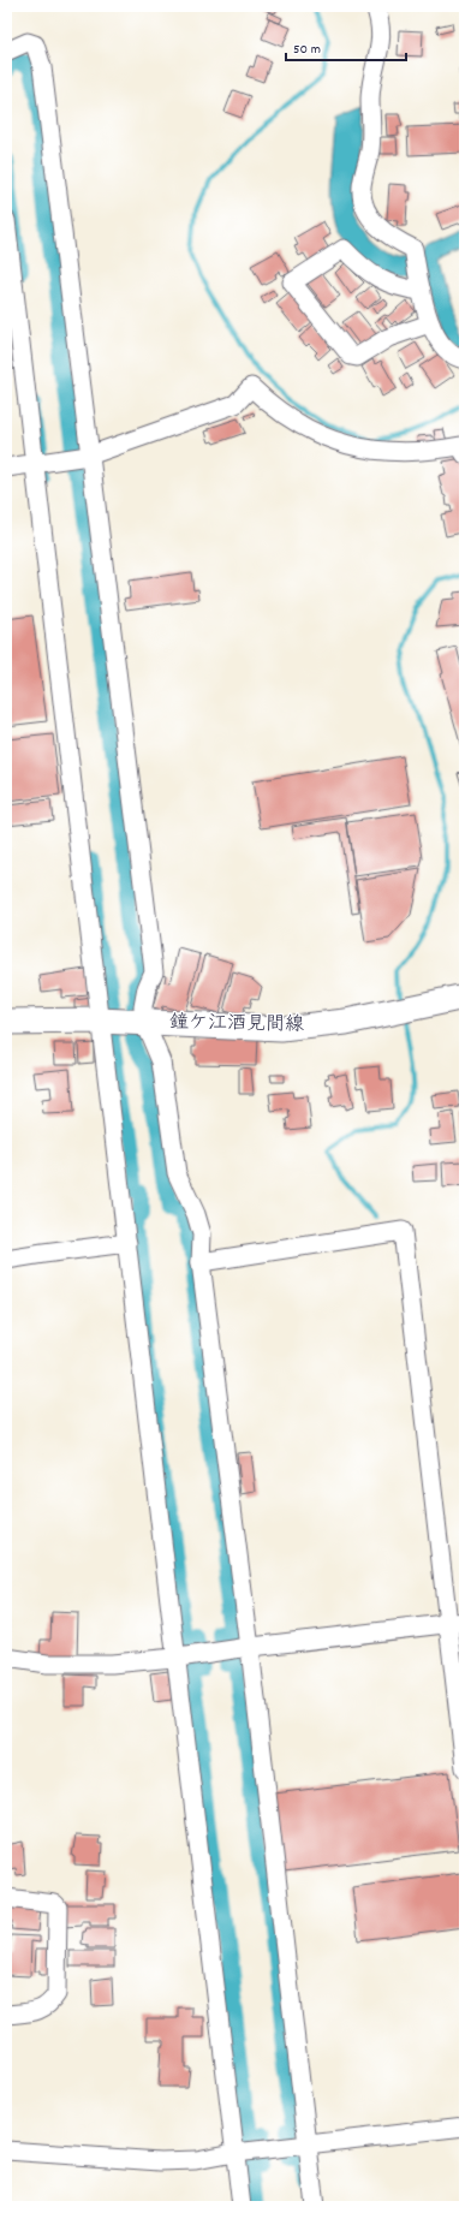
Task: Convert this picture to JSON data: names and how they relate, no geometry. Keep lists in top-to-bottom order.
{
  "streets": {
    "main road": ["鐘ケ江酒見間線"]
  },
  "scale_bar": "50 m"
}
